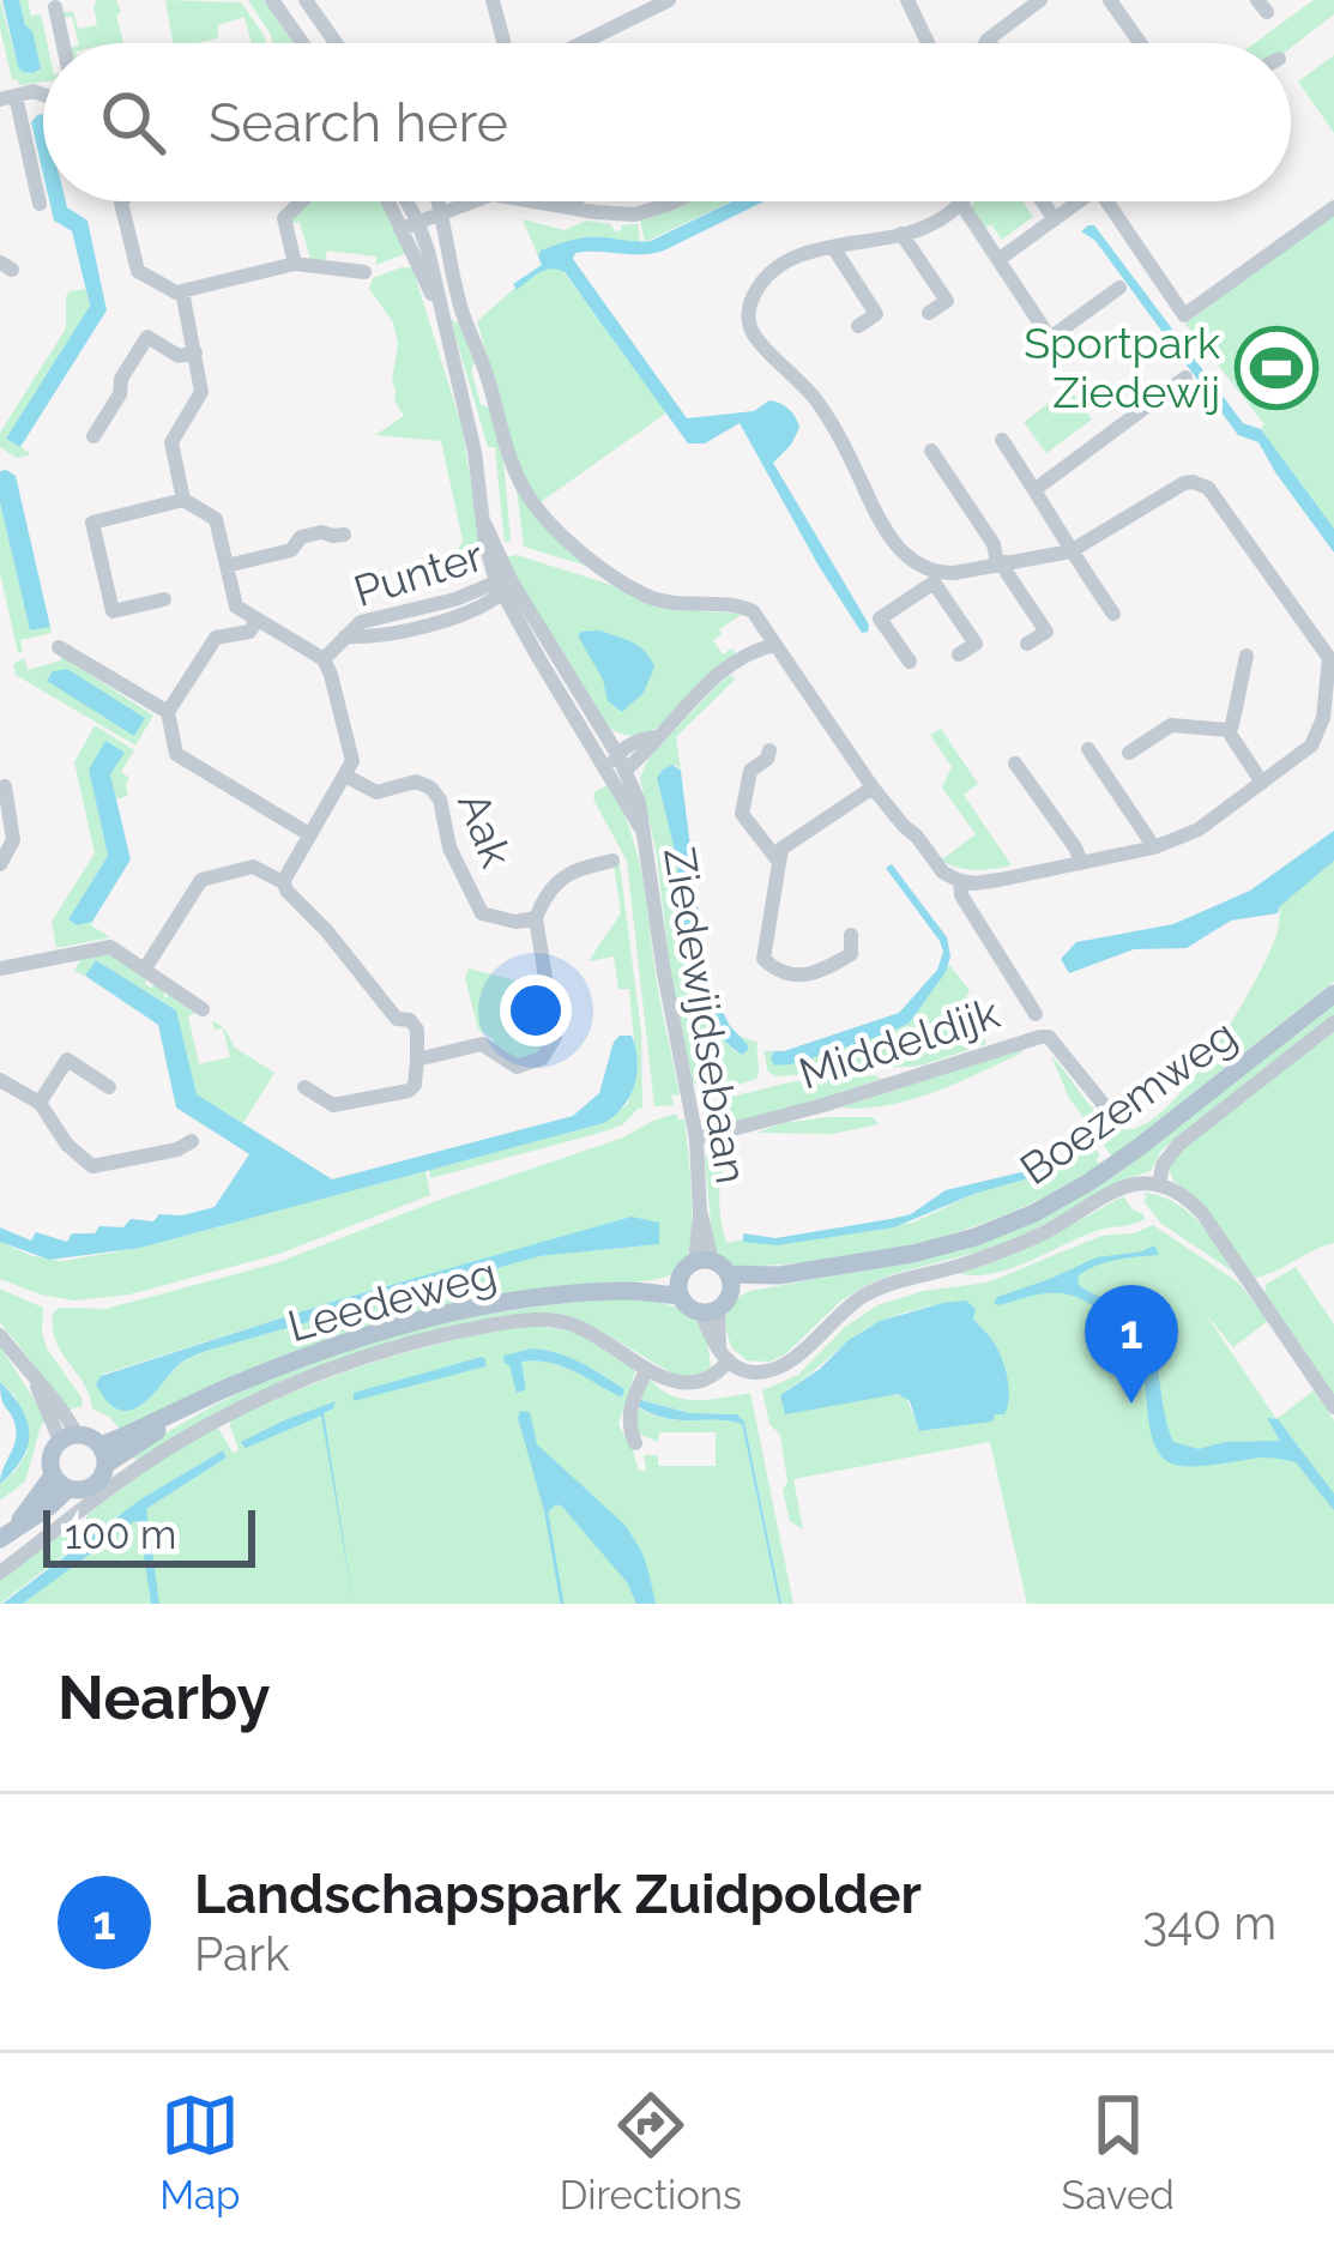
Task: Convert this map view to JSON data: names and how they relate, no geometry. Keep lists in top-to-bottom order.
{
  "streets": {
    "main road": ["Boezemweg", "Leedeweg"],
    "street": [
      "Punter",
      "Aak",
      "Ziedewijdsebaan",
      "Middeldijk"
    ]
  },
  "crossings": [
    ["Punter", "Aak"],
    ["Punter", "Ziedewijdsebaan"],
    ["Ziedewijdsebaan", "Middeldijk"],
    ["Ziedewijdsebaan", "Boezemweg"],
    ["Ziedewijdsebaan", "Leedeweg"],
    ["Boezemweg", "Leedeweg"]
  ],
  "places": {
    "sports": ["Sportpark Ziedewij"]
  },
  "scale_bar": "100 m",
  "page": {
    "search": "Search here",
    "pins": "1",
    "scale": "100 m",
    "heading": "Nearby",
    "list": [
      {
        "mark": "1",
        "name": "Landschapspark Zuidpolder",
        "note": "Park",
        "value": "340 m"
      }
    ],
    "nav": ["Map", "Directions", "Saved"]
  }
}
